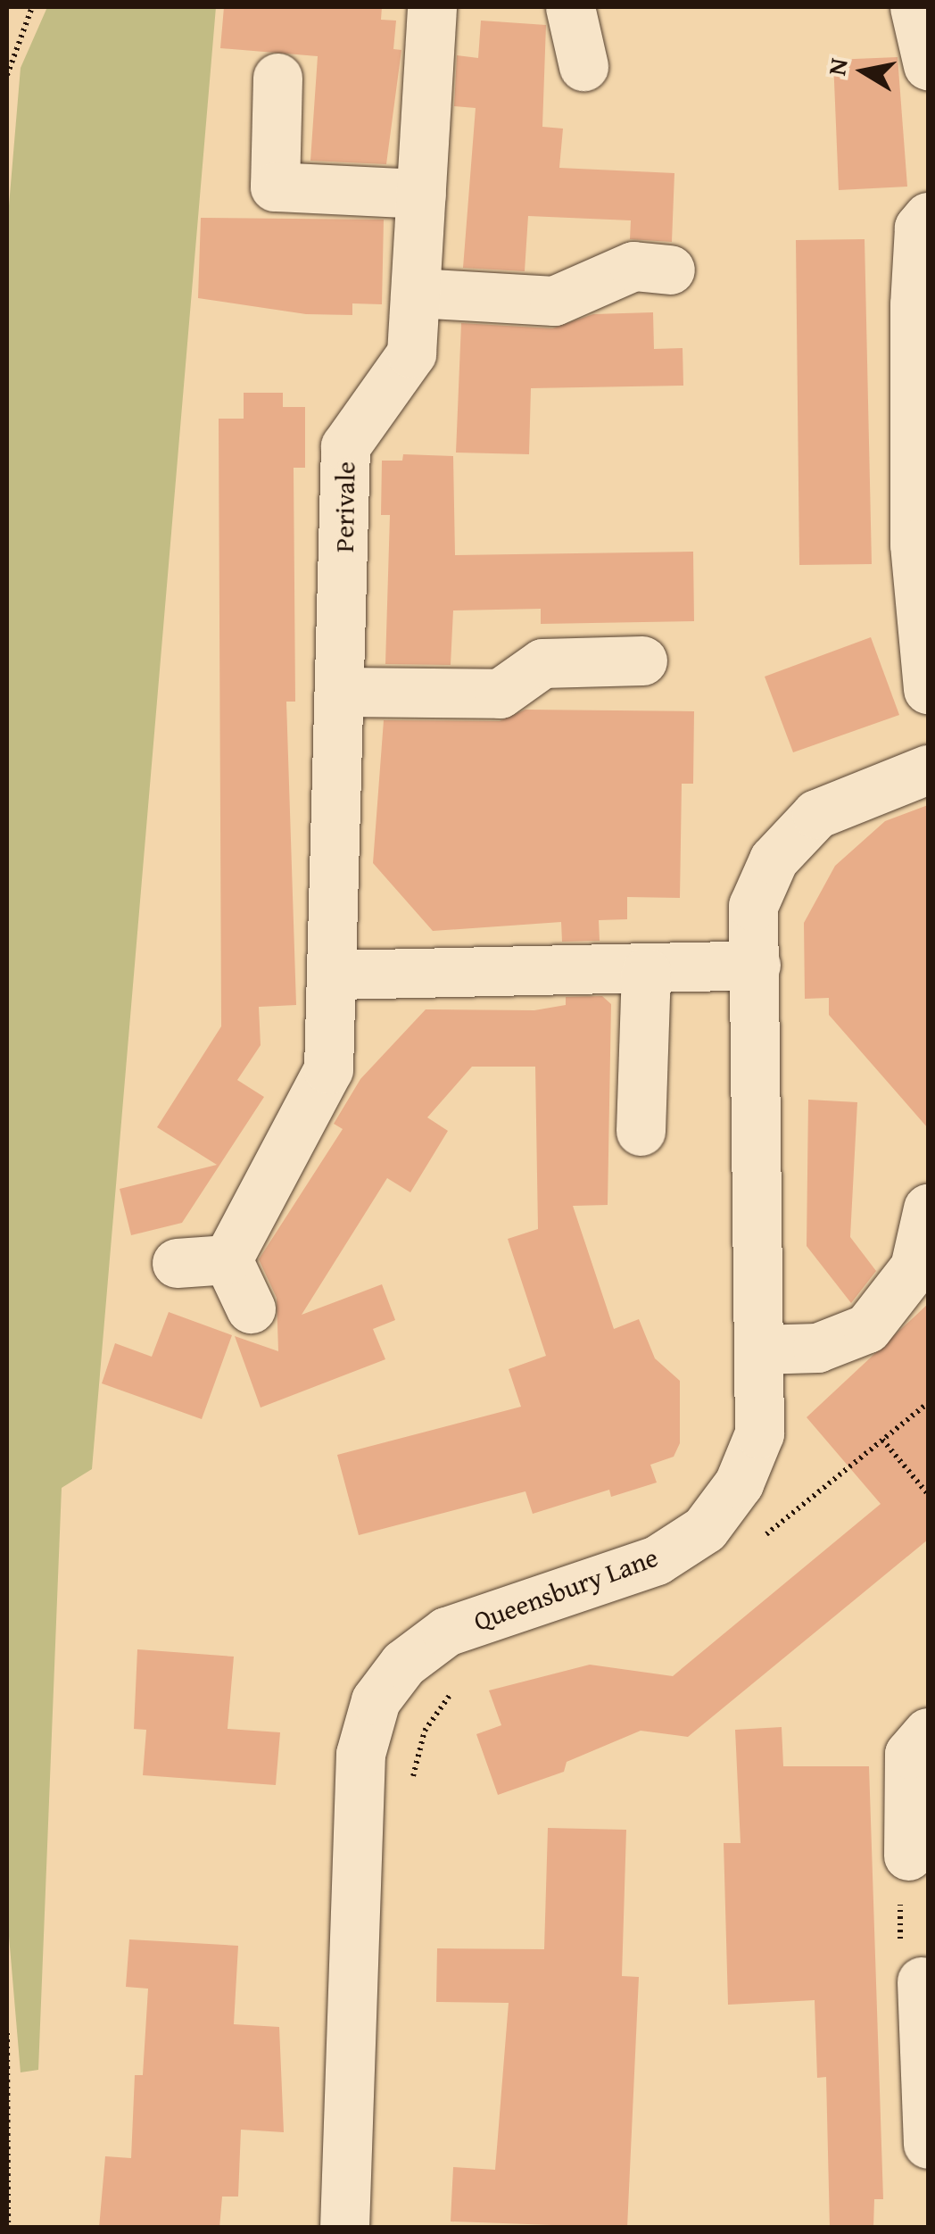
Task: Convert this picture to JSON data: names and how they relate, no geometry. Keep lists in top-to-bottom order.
{
  "streets": {
    "street": ["Perivale", "Queensbury Lane"]
  },
  "north": "left"
}
